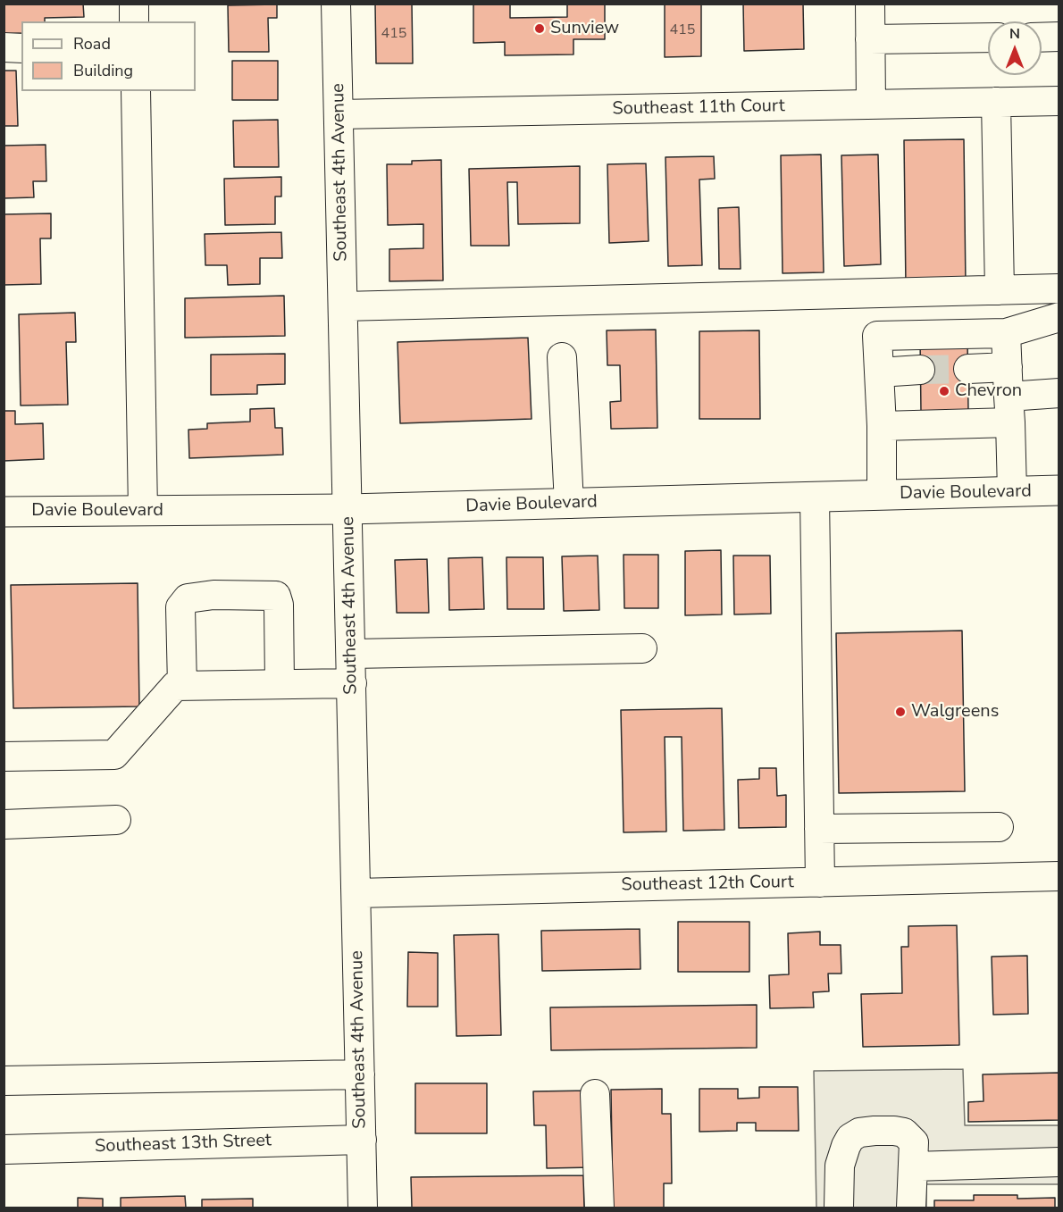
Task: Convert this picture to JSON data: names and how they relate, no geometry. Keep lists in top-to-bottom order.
{
  "streets": {
    "main road": ["Davie Boulevard"],
    "street": [
      "Southeast 11th Court",
      "Southeast 4th Avenue",
      "Southeast 12th Court",
      "Southeast 13th Street"
    ]
  },
  "crossings": [
    ["Southeast 11th Court", "Southeast 4th Avenue"],
    ["Southeast 4th Avenue", "Davie Boulevard"],
    ["Southeast 4th Avenue", "Southeast 12th Court"],
    ["Southeast 4th Avenue", "Southeast 13th Street"]
  ],
  "places": ["Sunview", "Chevron", "Walgreens"],
  "house_numbers": ["415", "415"],
  "legend": ["Road", "Building"],
  "north": "top"
}
